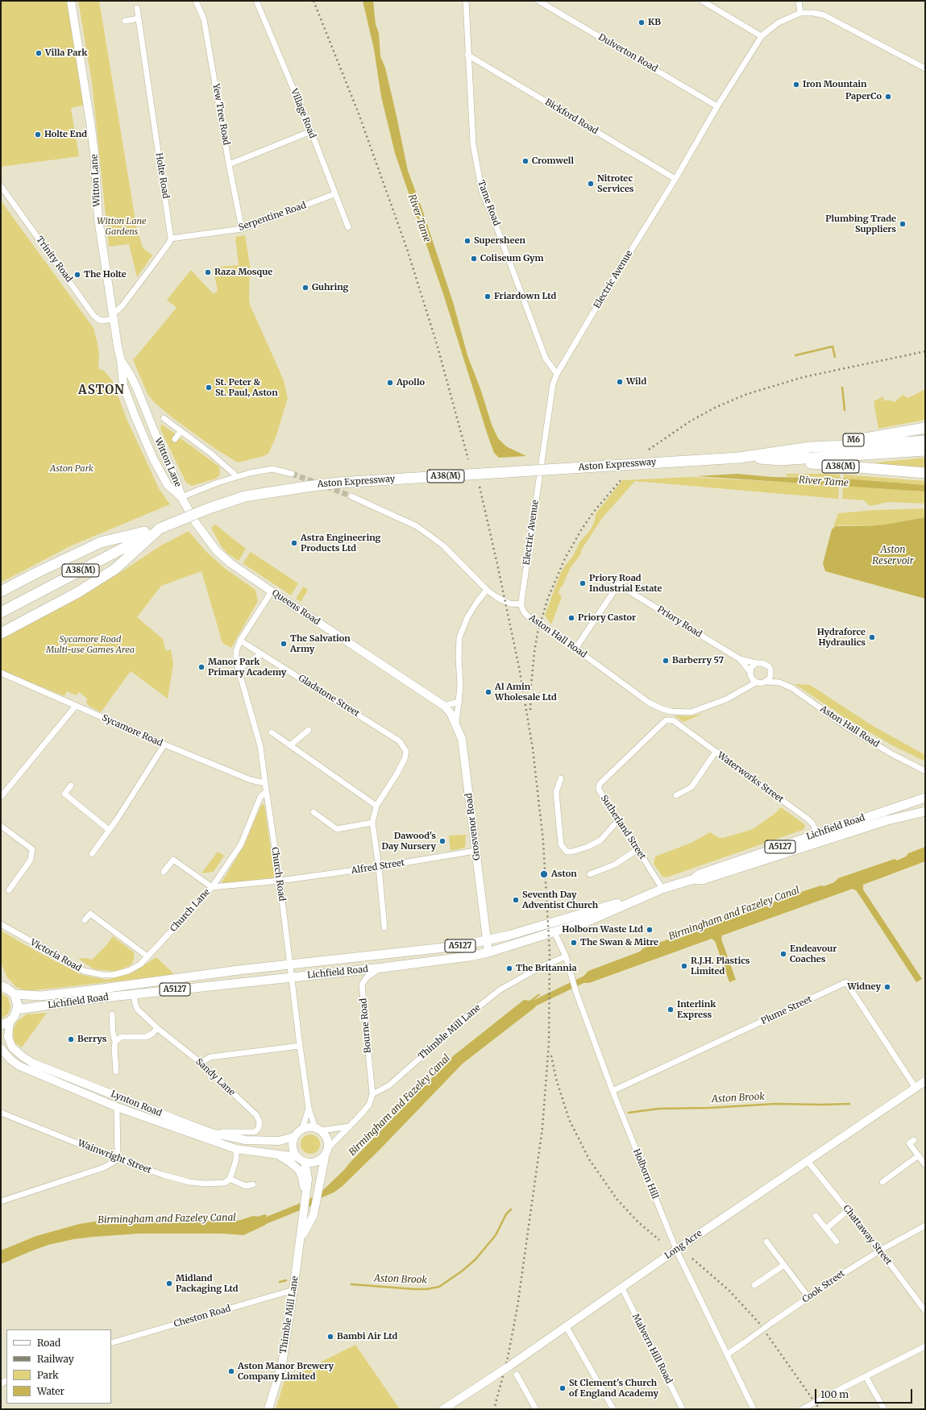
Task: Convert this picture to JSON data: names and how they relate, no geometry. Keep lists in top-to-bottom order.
{
  "streets": {
    "highway": ["M6", "Aston Expressway", "A38(M)"],
    "main road": [
      "Witton Lane",
      "Queens Road",
      "Grosvenor Road",
      "Lichfield Road",
      "A5127",
      "Thimble Mill Lane",
      "Lynton Road",
      "Long Acre"
    ],
    "street": [
      "Dulverton Road",
      "Village Road",
      "Yew Tree Road",
      "Bickford Road",
      "Holte Road",
      "Tame Road",
      "Serpentine Road",
      "Trinity Road",
      "Electric Avenue",
      "Priory Road",
      "Aston Hall Road",
      "Gladstone Street",
      "Sycamore Road",
      "Waterworks Street",
      "Sutherland Street",
      "Alfred Street",
      "Church Road",
      "Church Lane",
      "Victoria Road",
      "Plume Street",
      "Bourne Road",
      "Sandy Lane",
      "Wainwright Street",
      "Holborn Hill",
      "Chattaway Street",
      "Cook Street",
      "Cheston Road",
      "Malvern Hill Road"
    ]
  },
  "crossings": [
    ["Dulverton Road", "Electric Avenue"],
    ["Village Road", "Serpentine Road"],
    ["Yew Tree Road", "Serpentine Road"],
    ["Bickford Road", "Tame Road"],
    ["Bickford Road", "Electric Avenue"],
    ["Holte Road", "Serpentine Road"],
    ["Witton Lane", "Trinity Road"],
    ["Witton Lane", "Queens Road"],
    ["Tame Road", "Electric Avenue"],
    ["Electric Avenue", "Aston Hall Road"],
    ["M6", "Aston Expressway"],
    ["Aston Expressway", "A38(M)"],
    ["Queens Road", "Grosvenor Road"],
    ["Priory Road", "Aston Hall Road"],
    ["Sycamore Road", "Church Road"],
    ["Waterworks Street", "Sutherland Street"],
    ["Waterworks Street", "Lichfield Road"],
    ["Grosvenor Road", "Lichfield Road"],
    ["Grosvenor Road", "Alfred Street"],
    ["Sutherland Street", "Lichfield Road"],
    ["Lichfield Road", "Church Road"],
    ["Lichfield Road", "Bourne Road"],
    ["Lichfield Road", "Sandy Lane"],
    ["Lichfield Road", "Holborn Hill"],
    ["Alfred Street", "Church Road"],
    ["Alfred Street", "Church Lane"],
    ["Church Road", "Church Lane"],
    ["Church Lane", "Victoria Road"],
    ["Plume Street", "Holborn Hill"],
    ["Plume Street", "Long Acre"],
    ["Bourne Road", "Thimble Mill Lane"],
    ["Thimble Mill Lane", "Lynton Road"],
    ["Thimble Mill Lane", "Holborn Hill"],
    ["Thimble Mill Lane", "Cheston Road"],
    ["Sandy Lane", "Lynton Road"],
    ["Holborn Hill", "Long Acre"],
    ["Holborn Hill", "Cook Street"],
    ["Chattaway Street", "Long Acre"],
    ["Chattaway Street", "Cook Street"],
    ["Long Acre", "Malvern Hill Road"]
  ],
  "districts": ["ASTON"],
  "water": [
    "River Tame",
    "Aston Reservoir",
    "Birmingham and Fazeley Canal",
    "Aston Brook"
  ],
  "parks": ["Witton Lane Gardens", "Aston Park", "Sycamore Road Multi-use Games Area"],
  "places": [
    "KB",
    "Villa Park",
    "Iron Mountain",
    "PaperCo",
    "Holte End",
    "Cromwell",
    "Nitrotec Services",
    "Plumbing Trade Suppliers",
    "Supersheen",
    "Coliseum Gym",
    "Raza Mosque",
    "The Holte",
    "Guhring",
    "Friardown Ltd",
    "Wild",
    "Apollo",
    "St. Peter & St. Paul, Aston",
    "Astra Engineering Products Ltd",
    "Priory Road Industrial Estate",
    "Priory Castor",
    "Hydraforce Hydraulics",
    "The Salvation Army",
    "Barberry 57",
    "Manor Park Primary Academy",
    "Al Amin Wholesale Ltd",
    "Dawood's Day Nursery",
    "Aston",
    "Seventh Day Adventist Church",
    "Holborn Waste Ltd",
    "The Swan & Mitre",
    "Endeavour Coaches",
    "R.J.H. Plastics Limited",
    "The Britannia",
    "Widney",
    "Interlink Express",
    "Berrys",
    "Midland Packaging Ltd",
    "Bambi Air Ltd",
    "Aston Manor Brewery Company Limited",
    "St Clement's Church of England Academy"
  ],
  "legend": [
    "Road",
    "Railway",
    "Park",
    "Water"
  ],
  "scale_bar": "100 m"
}
